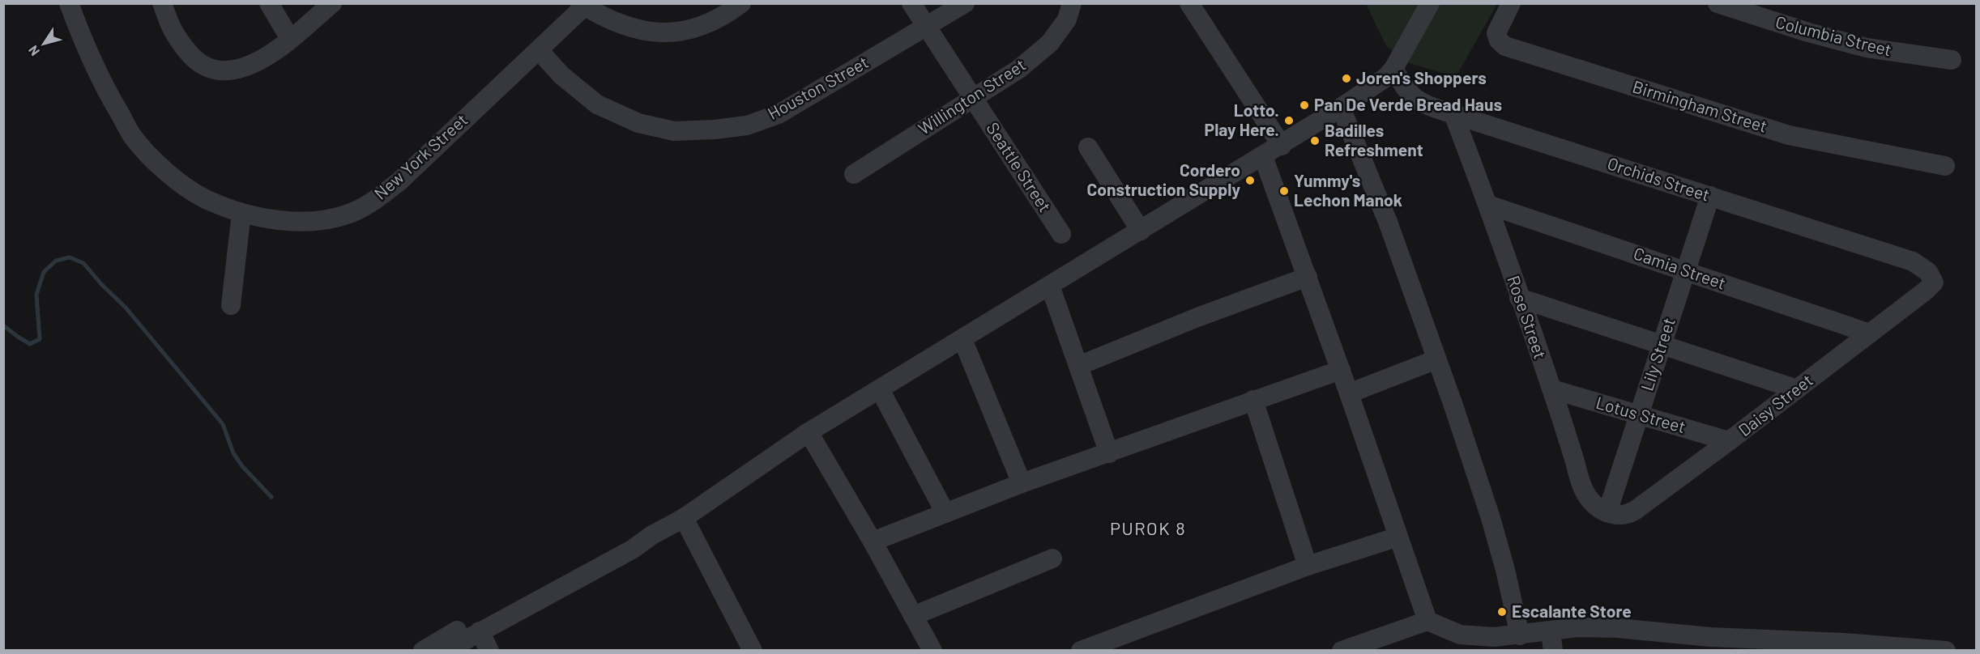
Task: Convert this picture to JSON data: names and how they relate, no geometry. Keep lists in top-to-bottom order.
{
  "streets": {
    "street": [
      "Columbia Street",
      "Houston Street",
      "Willington Street",
      "Birmingham Street",
      "New York Street",
      "Seattle Street",
      "Orchids Street",
      "Camia Street",
      "Rose Street",
      "Lily Street",
      "Daisy Street",
      "Lotus Street"
    ]
  },
  "crossings": [
    ["Houston Street", "New York Street"],
    ["Houston Street", "Seattle Street"],
    ["Willington Street", "Seattle Street"],
    ["Orchids Street", "Rose Street"],
    ["Orchids Street", "Lily Street"],
    ["Orchids Street", "Daisy Street"],
    ["Camia Street", "Rose Street"],
    ["Camia Street", "Lily Street"],
    ["Camia Street", "Daisy Street"],
    ["Rose Street", "Lily Street"],
    ["Rose Street", "Daisy Street"],
    ["Rose Street", "Lotus Street"],
    ["Lily Street", "Daisy Street"],
    ["Lily Street", "Lotus Street"],
    ["Daisy Street", "Lotus Street"]
  ],
  "districts": ["PUROK 8"],
  "places": [
    "Joren's Shoppers",
    "Pan De Verde Bread Haus",
    "Lotto. Play Here.",
    "Badilles Refreshment",
    "Cordero Construction Supply",
    "Yummy's Lechon Manok",
    "Escalante Store"
  ],
  "north": "bottom left"
}
